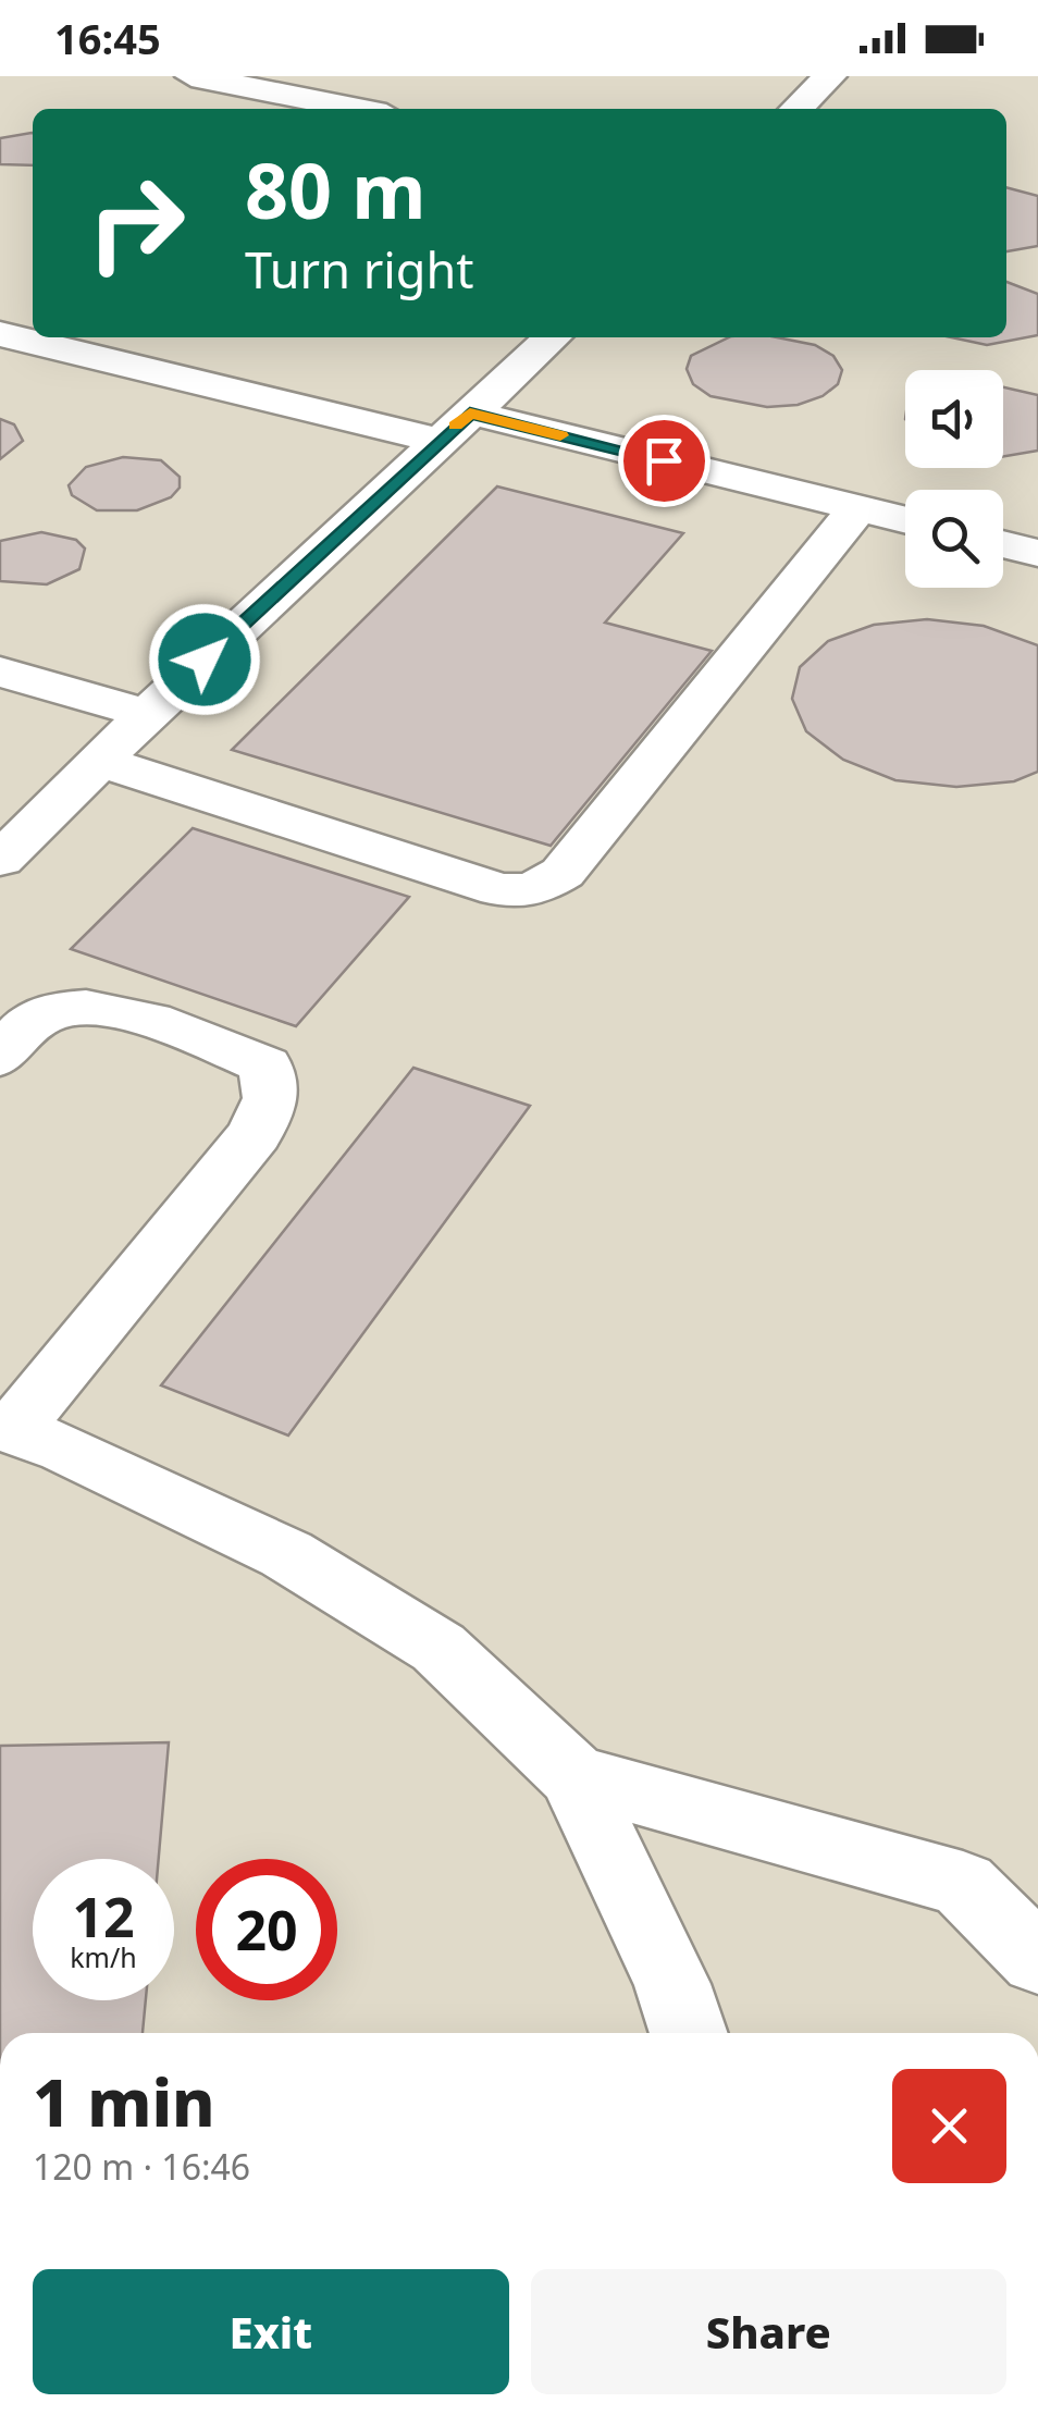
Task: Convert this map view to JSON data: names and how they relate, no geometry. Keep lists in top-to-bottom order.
{
  "page": {
    "status": "16:45",
    "turn": ["80 m", "Turn right"],
    "speed": "12 km/h",
    "limit": "20",
    "heading": ["1 min", "120 m · 16:46"],
    "buttons": ["Exit", "Share"]
  }
}
